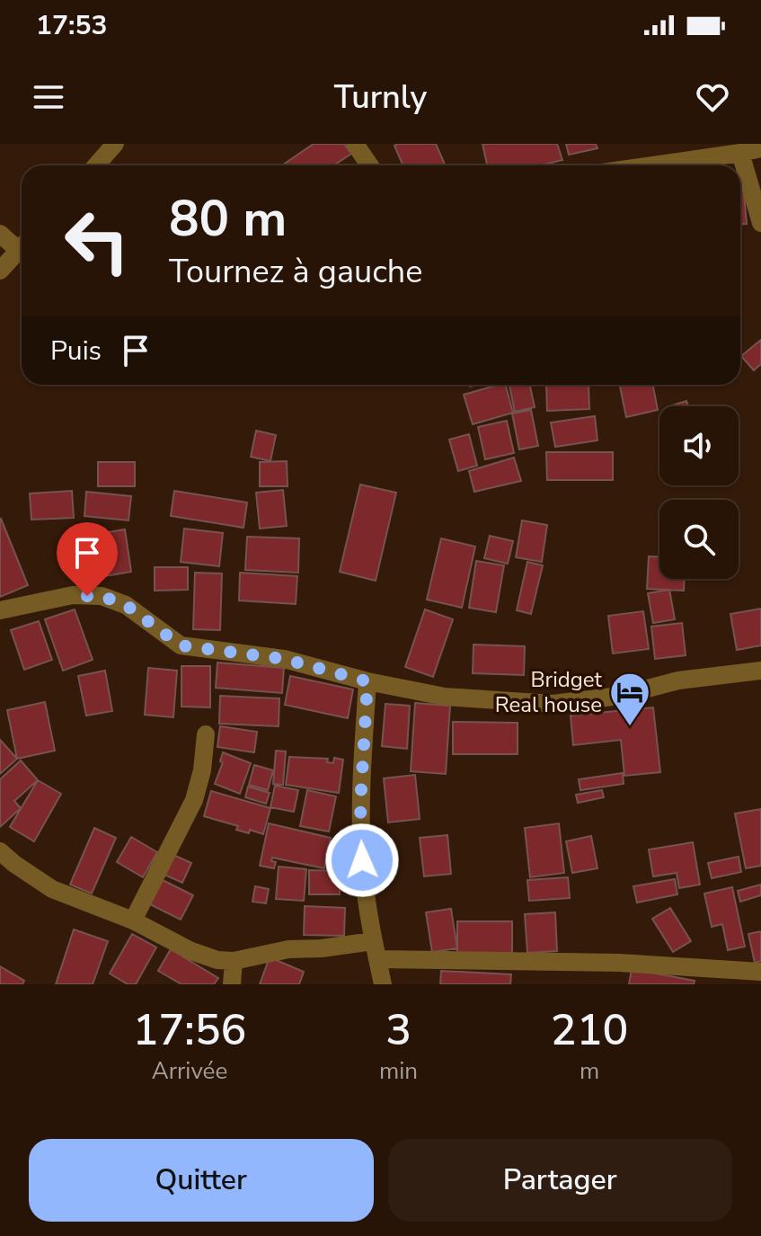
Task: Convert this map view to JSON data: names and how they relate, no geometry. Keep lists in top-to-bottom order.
{
  "places": {
    "hotel": ["Bridget Real house"]
  },
  "page": {
    "status": "17:53",
    "header": "Turnly",
    "turn": ["80 m", "Tournez à gauche"],
    "then": "Puis",
    "eta": [
      "17:56",
      "Arrivée",
      "3",
      "min",
      "210",
      "m"
    ],
    "buttons": ["Quitter", "Partager"]
  }
}
